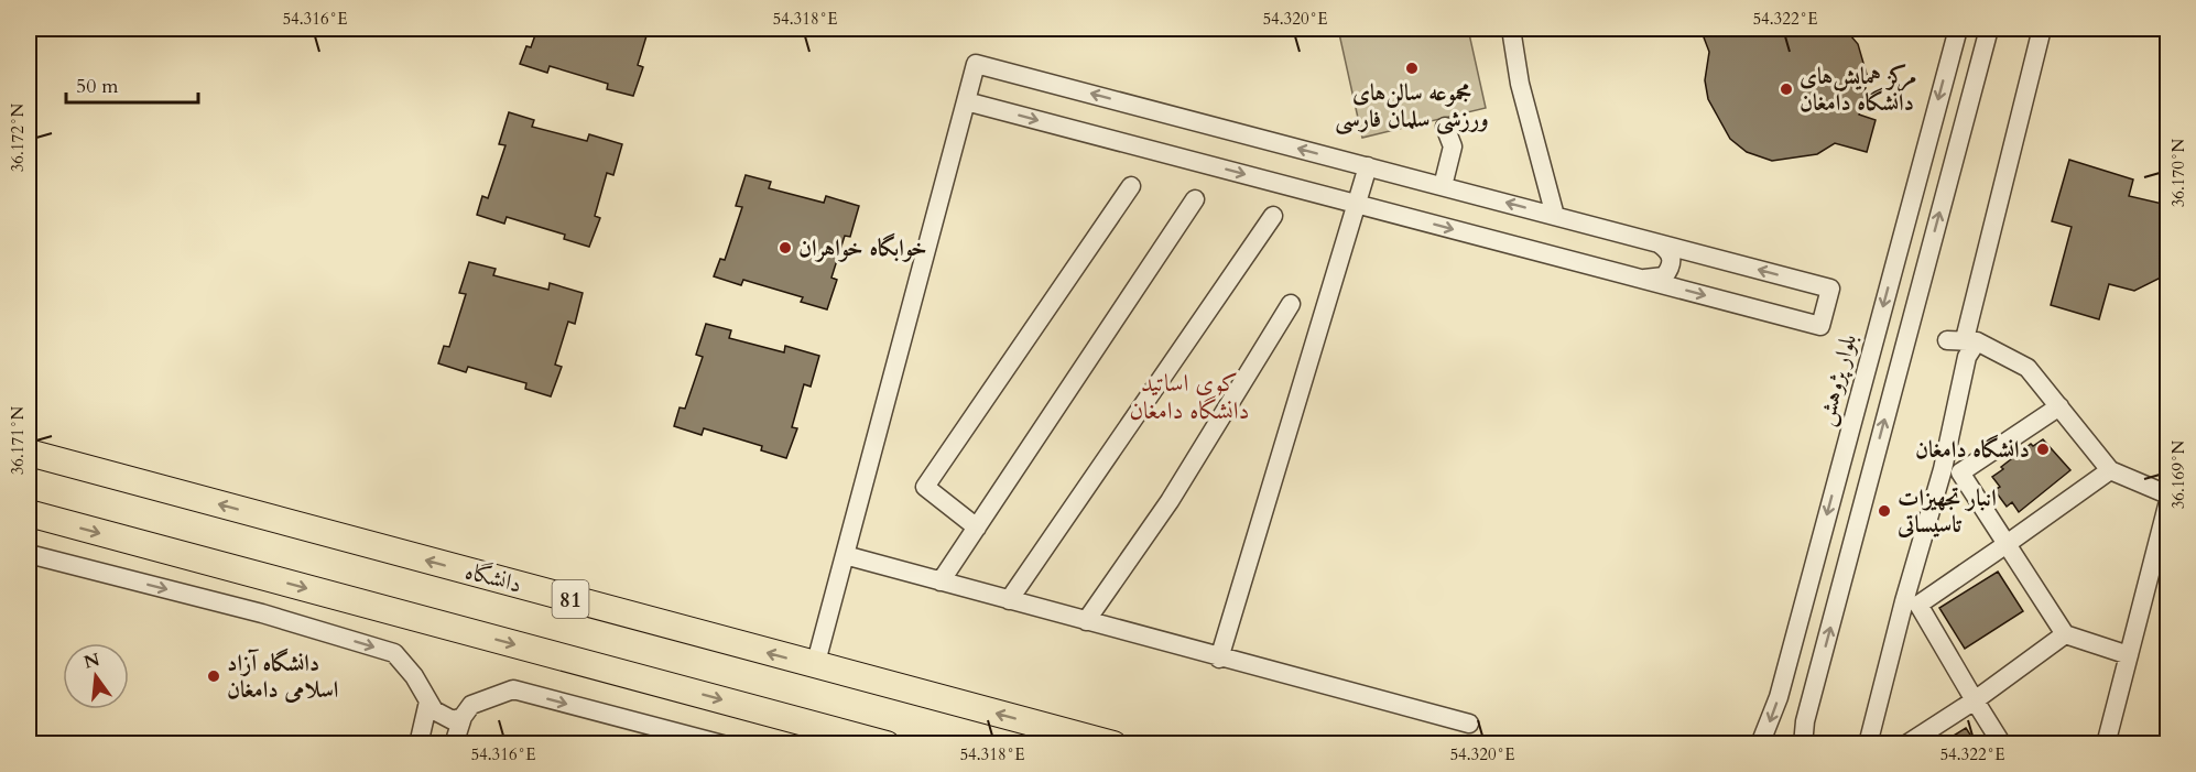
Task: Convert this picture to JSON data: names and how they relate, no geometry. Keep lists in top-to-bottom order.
{
  "streets": {
    "highway": ["دانشگاه", "81"],
    "street": ["بلوار پژوهش"]
  },
  "districts": ["کوی اساتید دانشگاه دامغان"],
  "places": [
    "مجموعه سالن‌های ورزشی سلمان فارسی",
    "مرکز همایش‌های دانشگاه دامغان",
    "خوابگاه خواهران",
    "دانشگاه دامغان",
    "انبار تجهیزات تاسیساتی",
    "دانشگاه آزاد اسلامی دامغان"
  ],
  "scale_bar": "50 m",
  "north": "top",
  "coordinates": [
    "54.316°E",
    "54.318°E",
    "54.320°E",
    "54.322°E",
    "36.172°N",
    "36.170°N",
    "36.171°N",
    "36.169°N"
  ]
}
